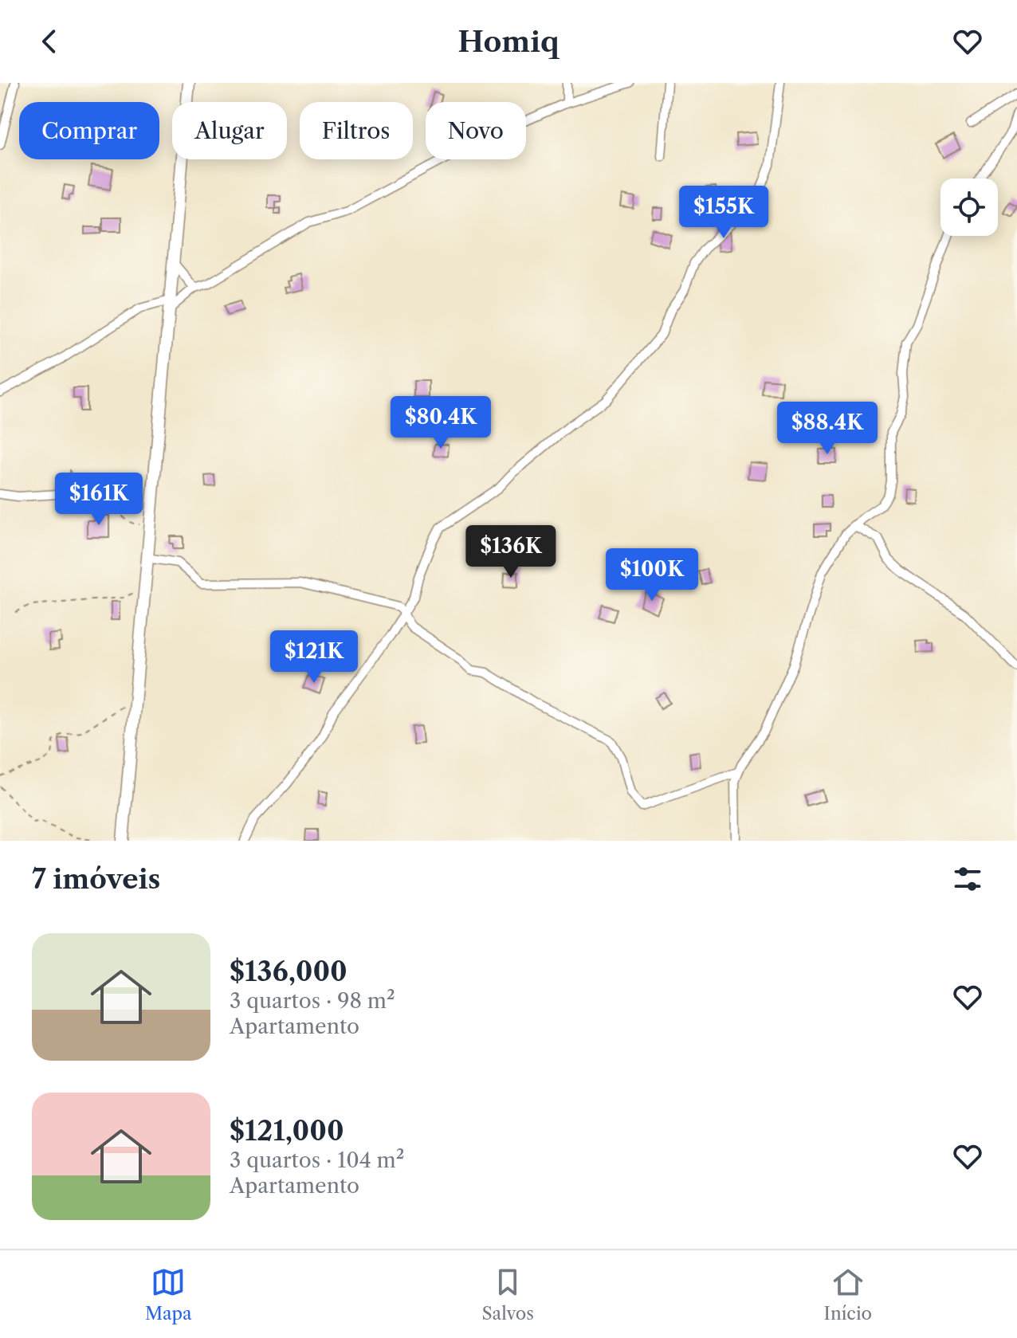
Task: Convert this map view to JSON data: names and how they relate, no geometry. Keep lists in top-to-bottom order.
{
  "page": {
    "header": "Homiq",
    "chip": [
      "Comprar",
      "Alugar",
      "Filtros",
      "Novo"
    ],
    "price": [
      "$155K",
      "$80.4K",
      "$88.4K",
      "$161K",
      "$136K",
      "$100K",
      "$121K"
    ],
    "heading": "7 imóveis",
    "list": [
      {
        "name": "$136,000",
        "note": "3 quartos · 98 m² · Apartamento"
      },
      {
        "name": "$121,000",
        "note": "3 quartos · 104 m² · Apartamento"
      }
    ],
    "tabs": ["Mapa", "Salvos", "Início"]
  }
}
